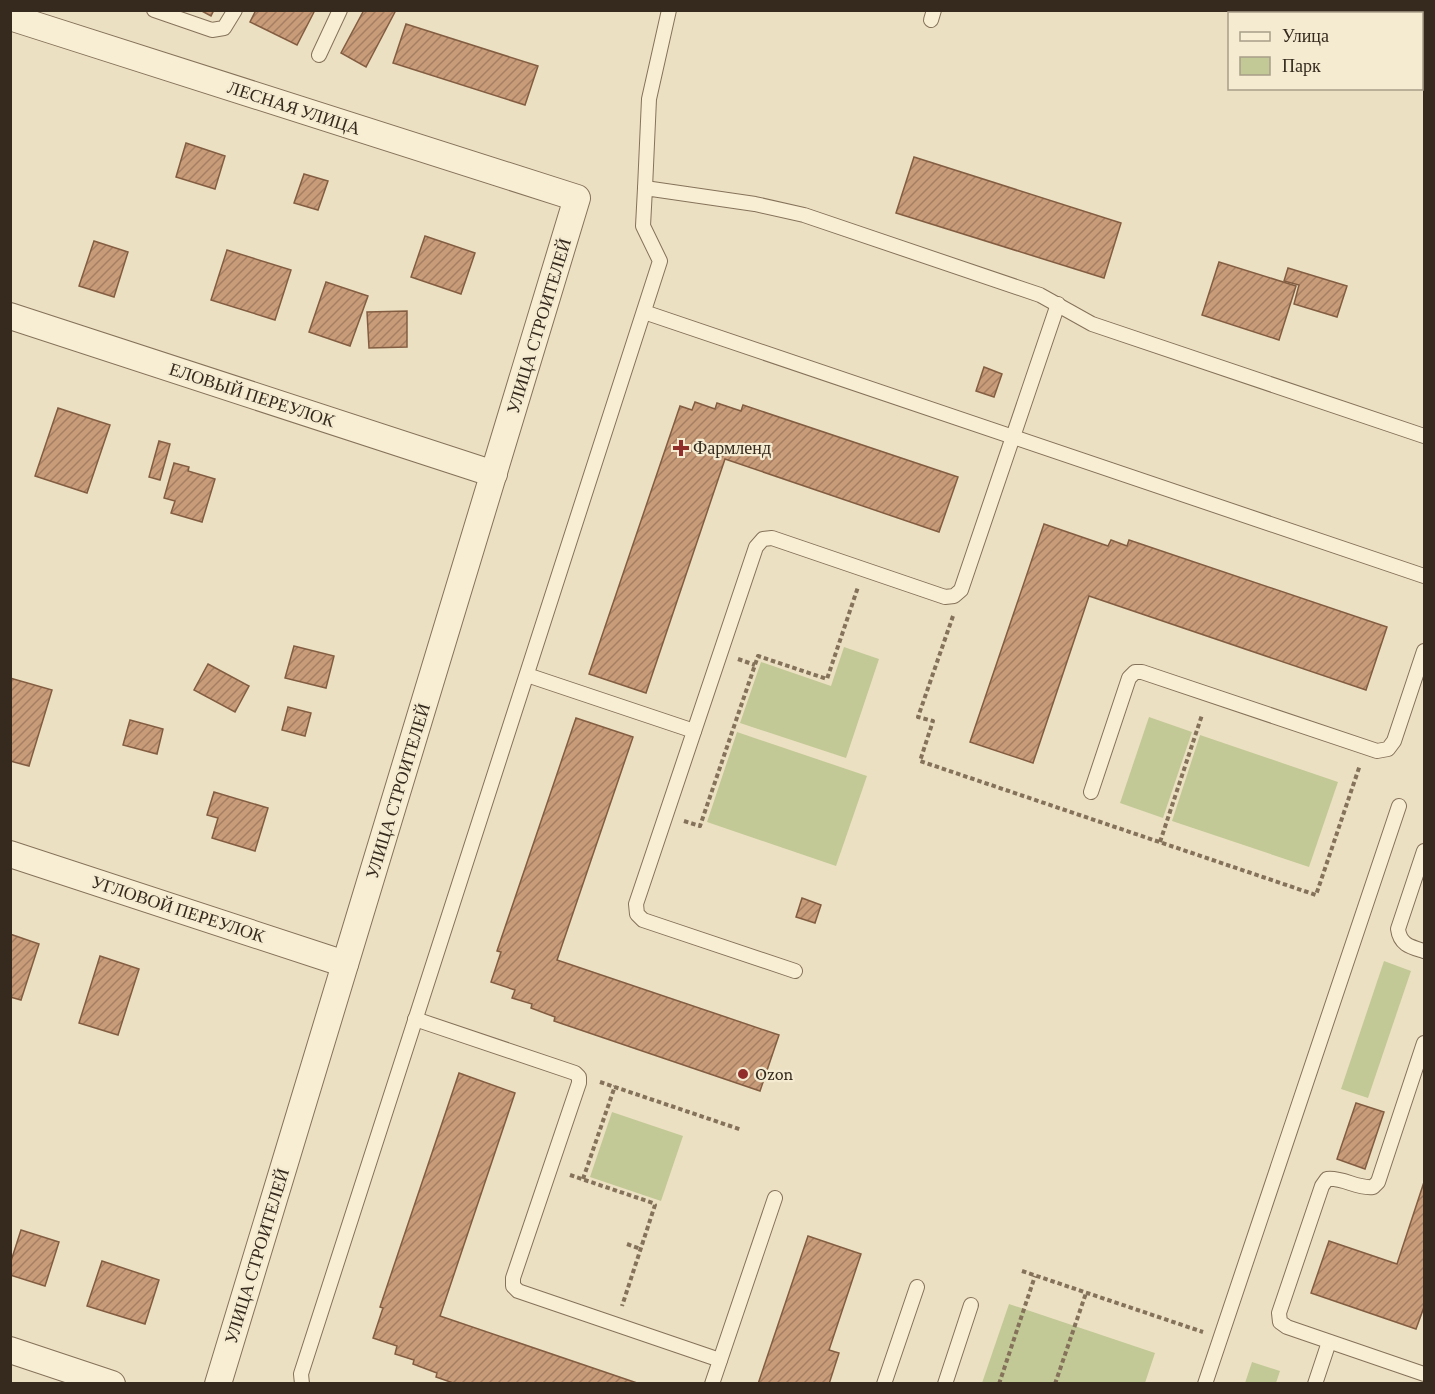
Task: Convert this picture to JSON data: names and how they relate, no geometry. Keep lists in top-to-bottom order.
{
  "streets": {
    "street": [
      "ЛЕСНАЯ УЛИЦА",
      "УЛИЦА СТРОИТЕЛЕЙ",
      "ЕЛОВЫЙ ПЕРЕУЛОК",
      "УГЛОВОЙ ПЕРЕУЛОК"
    ]
  },
  "crossings": [
    ["ЛЕСНАЯ УЛИЦА", "УЛИЦА СТРОИТЕЛЕЙ"],
    ["УЛИЦА СТРОИТЕЛЕЙ", "ЕЛОВЫЙ ПЕРЕУЛОК"],
    ["УЛИЦА СТРОИТЕЛЕЙ", "УГЛОВОЙ ПЕРЕУЛОК"]
  ],
  "places": {
    "health": ["Фармленд"],
    "other": ["Ozon"]
  },
  "legend": ["Улица", "Парк"]
}
